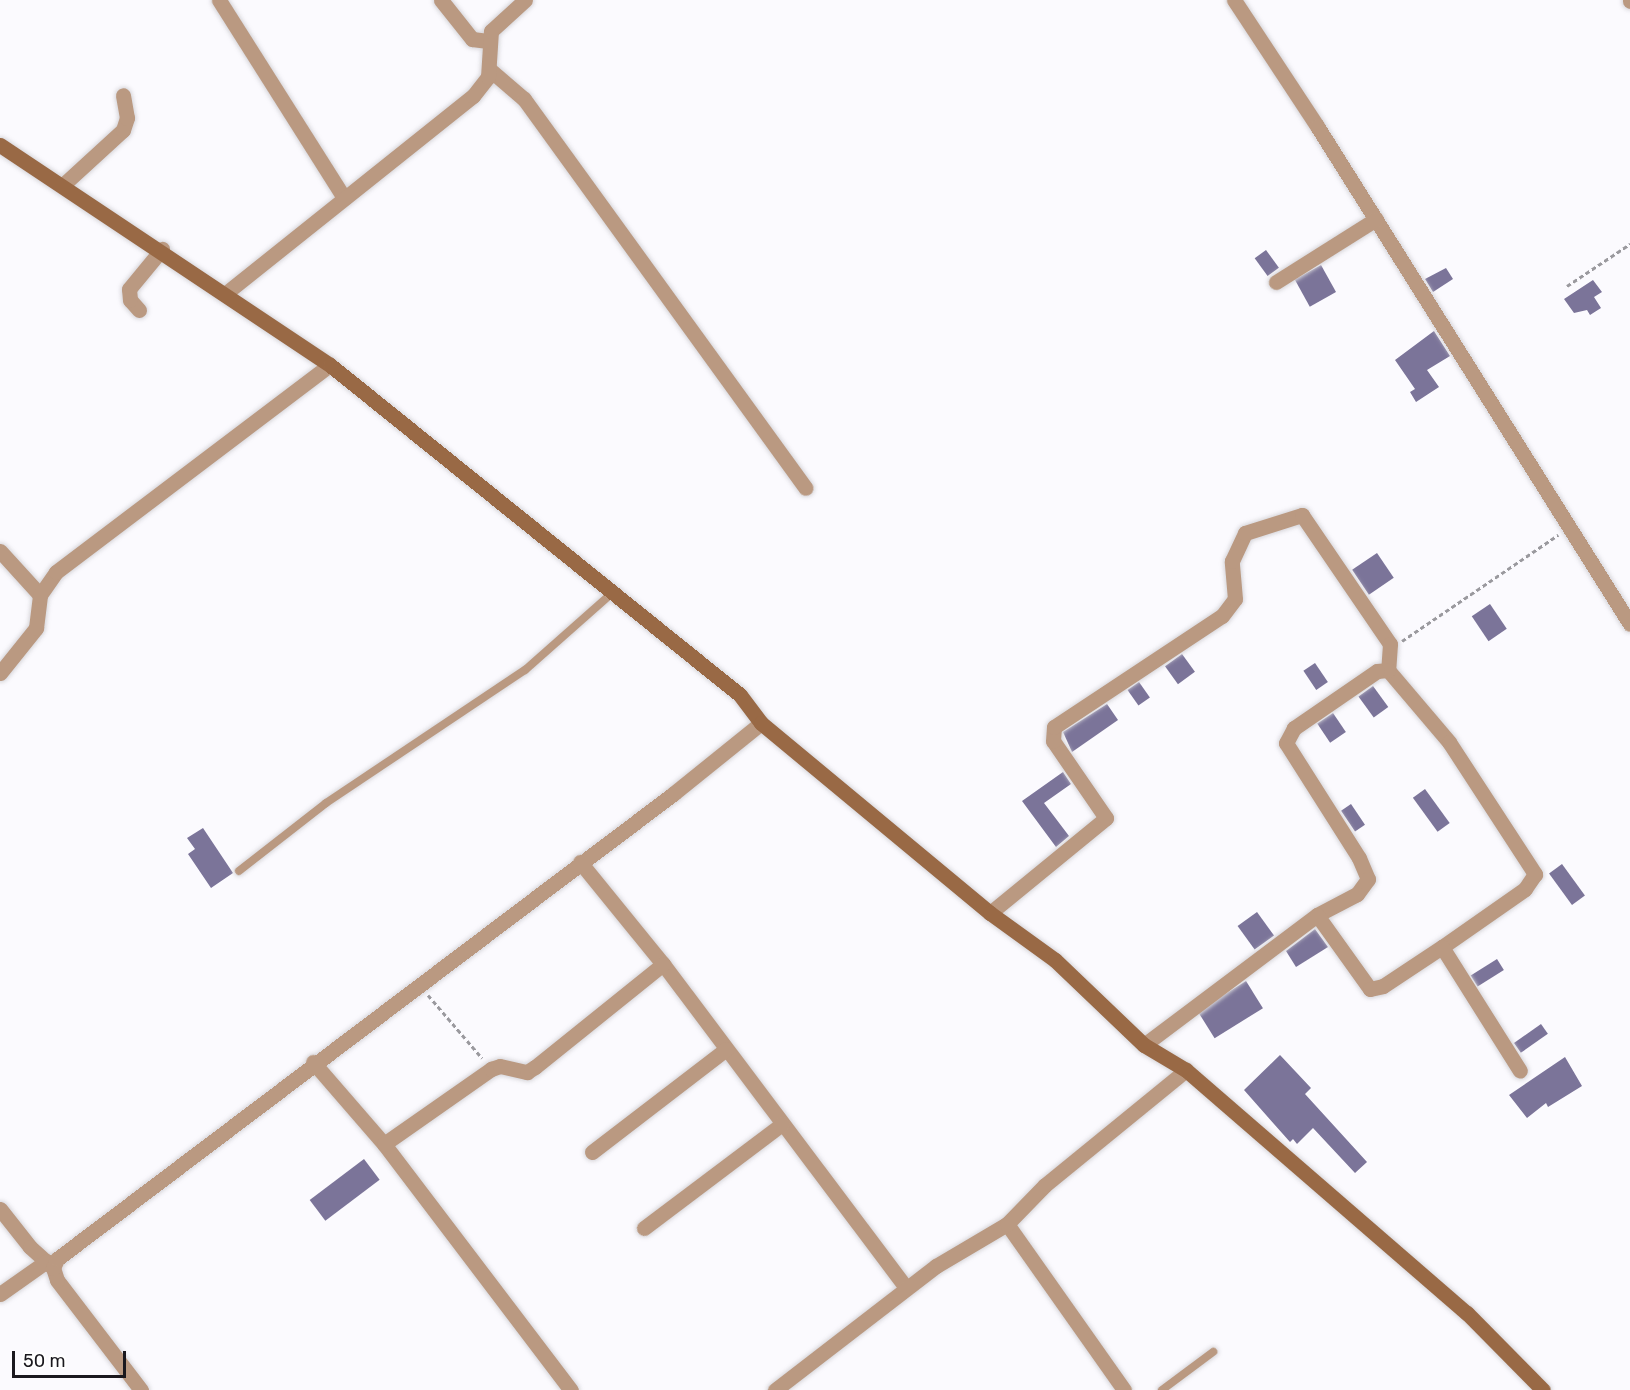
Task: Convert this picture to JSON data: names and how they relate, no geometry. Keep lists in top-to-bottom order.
{
  "scale_bar": "50 m"
}
